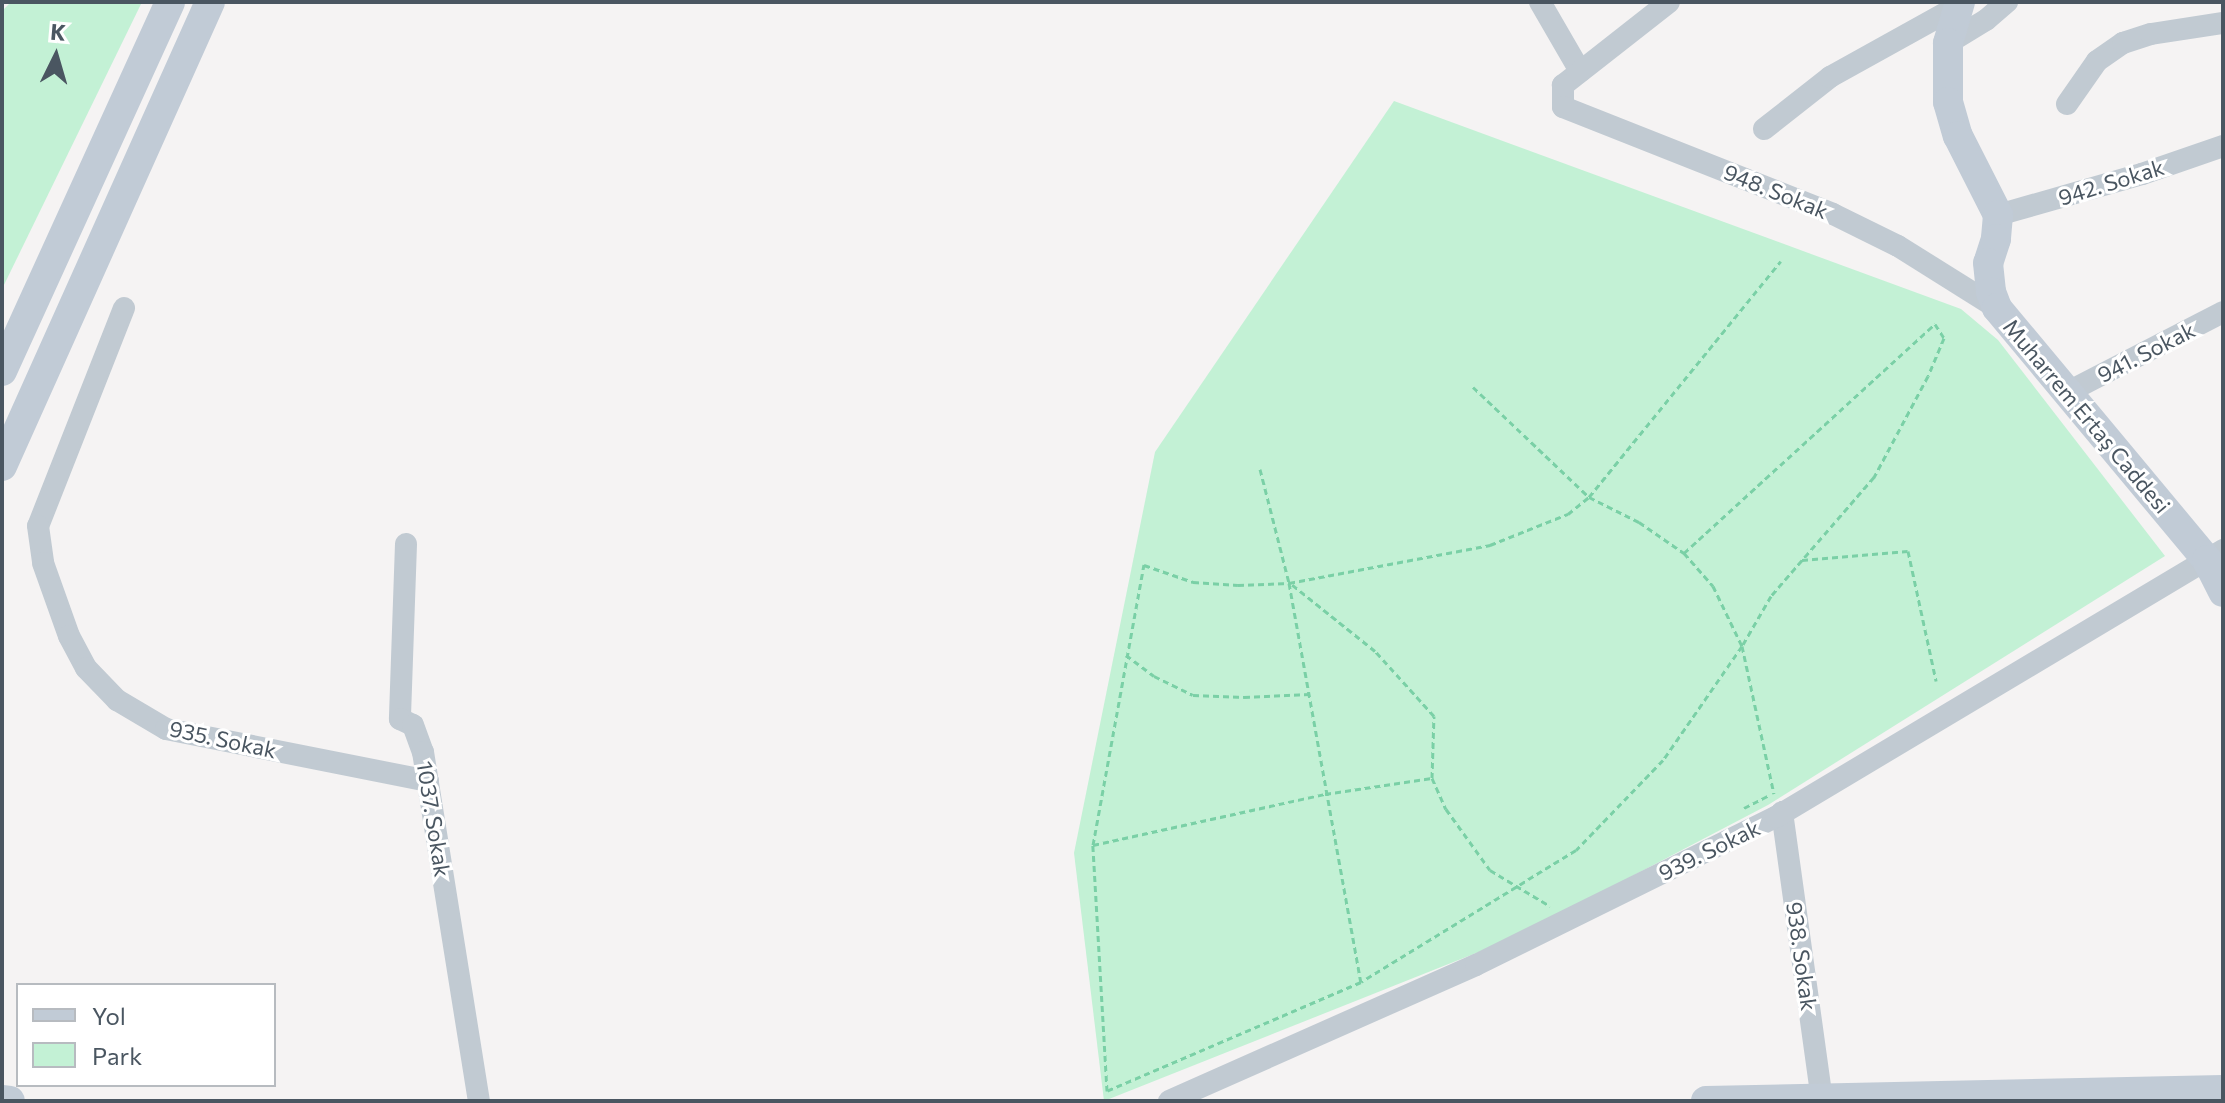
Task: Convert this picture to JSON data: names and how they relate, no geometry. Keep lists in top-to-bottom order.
{
  "streets": {
    "street": [
      "942. Sokak",
      "948. Sokak",
      "941. Sokak",
      "Muharrem Ertaş Caddesi",
      "935. Sokak",
      "1037. Sokak",
      "939. Sokak",
      "938. Sokak"
    ]
  },
  "crossings": [
    ["942. Sokak", "Muharrem Ertaş Caddesi"],
    ["948. Sokak", "Muharrem Ertaş Caddesi"],
    ["941. Sokak", "Muharrem Ertaş Caddesi"],
    ["Muharrem Ertaş Caddesi", "939. Sokak"],
    ["935. Sokak", "1037. Sokak"],
    ["939. Sokak", "938. Sokak"]
  ],
  "legend": ["Yol", "Park"],
  "north": "top"
}
